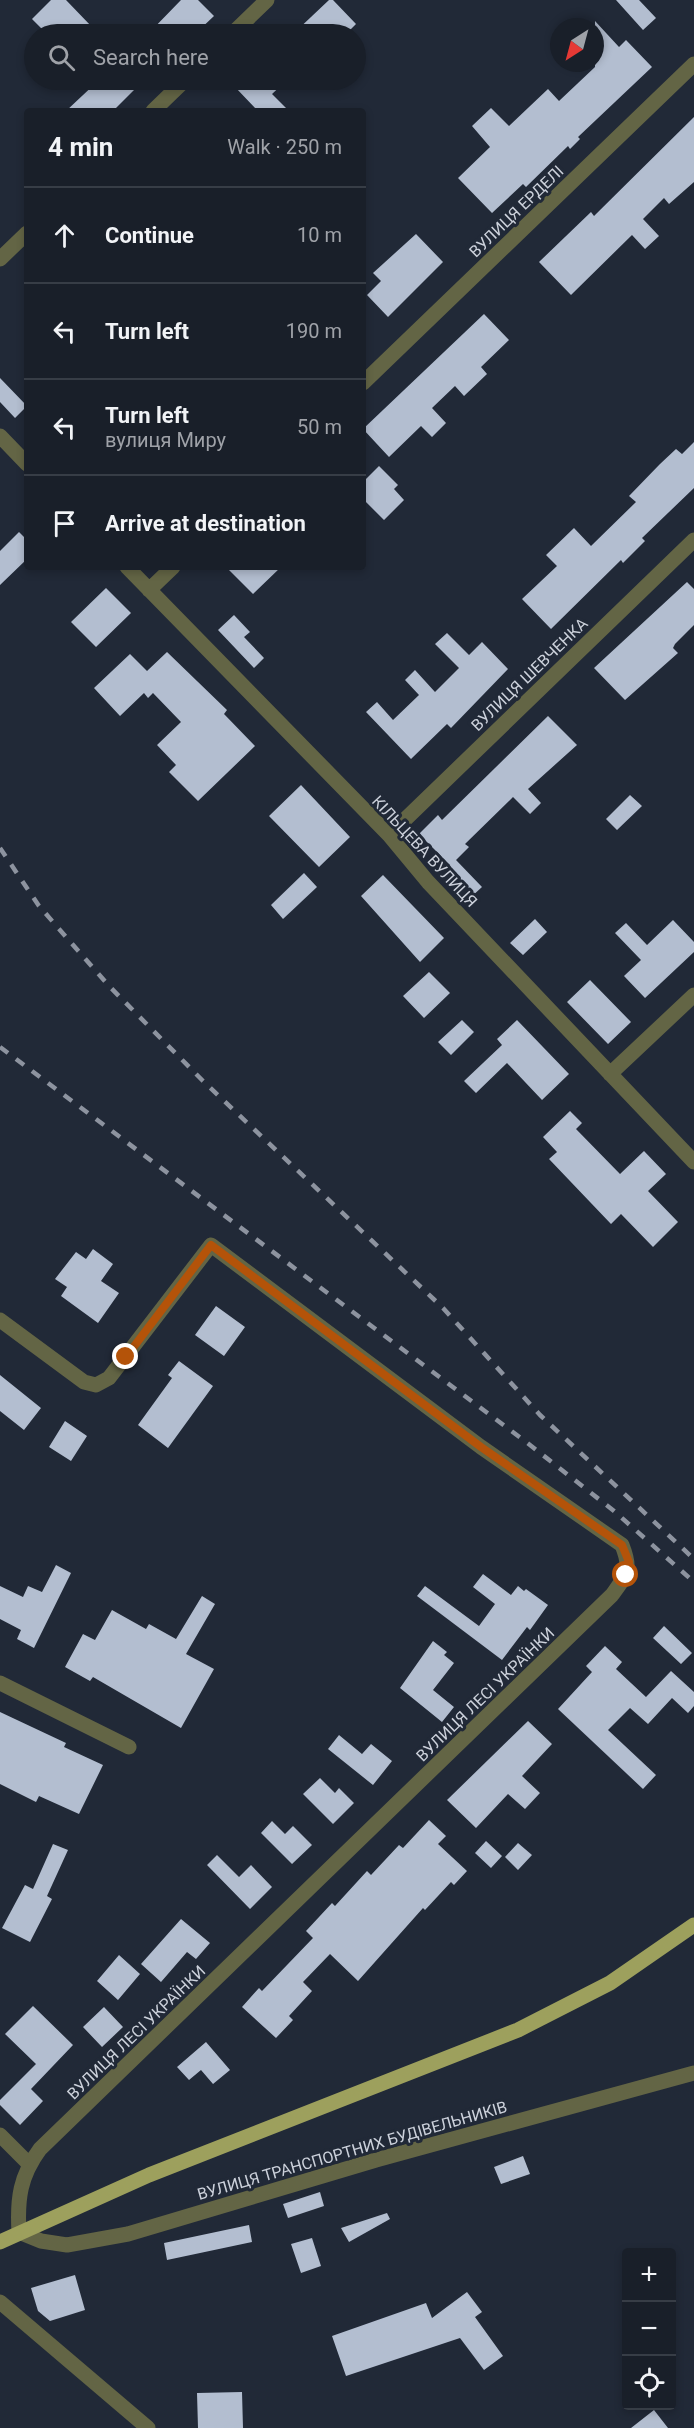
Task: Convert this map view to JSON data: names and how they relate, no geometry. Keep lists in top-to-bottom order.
{
  "streets": {
    "street": [
      "ВУЛИЦЯ ЕРДЕЛІ",
      "ВУЛИЦЯ ШЕВЧЕНКА",
      "КІЛЬЦЕВА ВУЛИЦЯ",
      "ВУЛИЦЯ ЛЕСІ УКРАЇНКИ",
      "ВУЛИЦЯ ТРАНСПОРТНИХ БУДІВЕЛЬНИКІВ"
    ]
  },
  "crossings": [
    ["ВУЛИЦЯ ШЕВЧЕНКА", "КІЛЬЦЕВА ВУЛИЦЯ"],
    ["ВУЛИЦЯ ЛЕСІ УКРАЇНКИ", "ВУЛИЦЯ ТРАНСПОРТНИХ БУДІВЕЛЬНИКІВ"]
  ],
  "north": "bottom left",
  "page": {
    "search": "Search here",
    "heading": ["4 min", "Walk · 250 m"],
    "list": [
      ["Continue", "10 m"],
      ["Turn left", "190 m"],
      ["Turn left", "вулиця Миру", "50 m"],
      "Arrive at destination"
    ],
    "map_buttons": ["+", "−"]
  }
}
